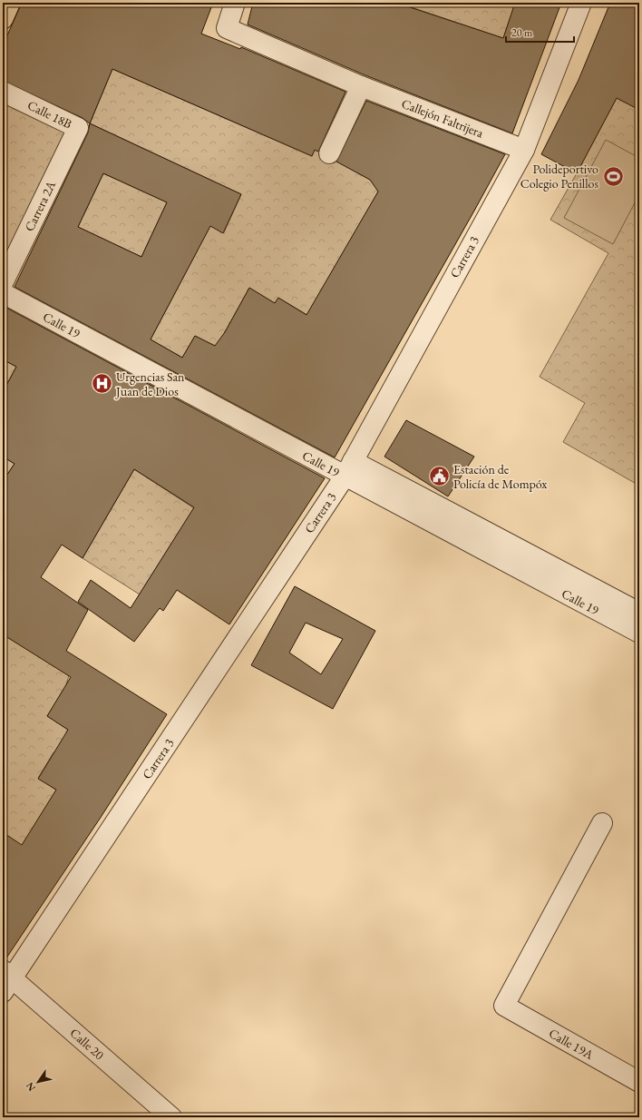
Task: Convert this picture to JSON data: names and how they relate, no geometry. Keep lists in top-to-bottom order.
{
  "streets": {
    "street": [
      "Calle 18B",
      "Callejón Faltrijera",
      "Carrera 2A",
      "Carrera 3",
      "Calle 19",
      "Calle 20",
      "Calle 19A"
    ]
  },
  "crossings": [
    ["Calle 18B", "Carrera 2A"],
    ["Callejón Faltrijera", "Carrera 3"],
    ["Carrera 3", "Calle 19"],
    ["Carrera 3", "Calle 20"]
  ],
  "places": {
    "sports": ["Polideportivo Colegio Penillos"],
    "hospital": ["Urgencias San Juan de Dios"],
    "public building": ["Estación de Policía de Mompóx"]
  },
  "scale_bar": "20 m",
  "north": "bottom left"
}
